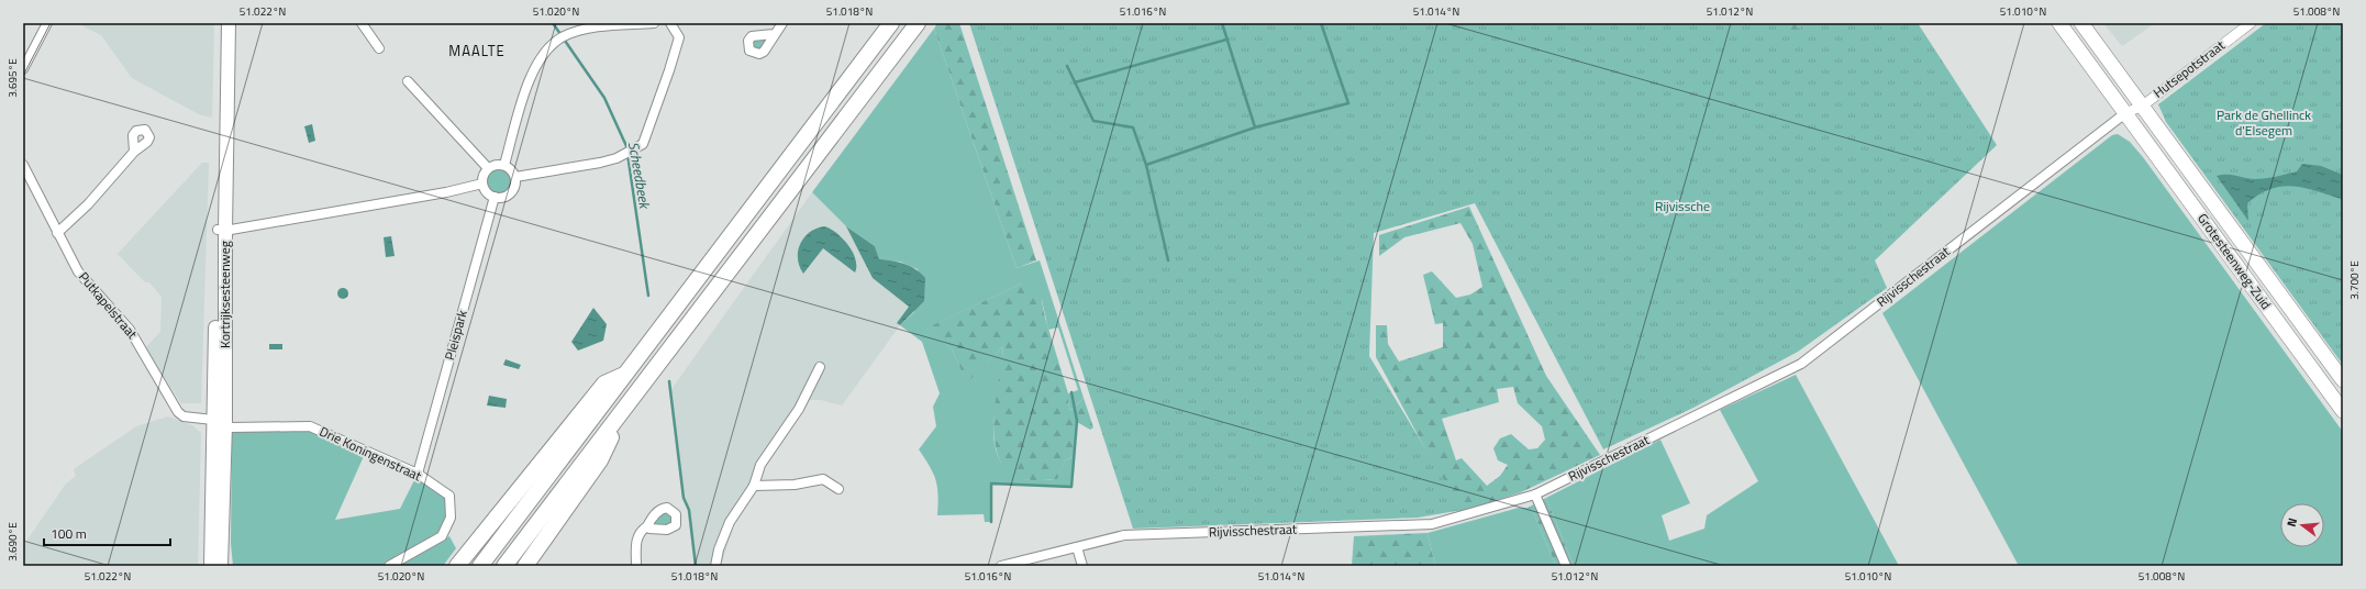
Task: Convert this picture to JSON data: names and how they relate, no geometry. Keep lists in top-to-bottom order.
{
  "streets": {
    "highway": ["Grotesteenweg-Zuid"],
    "main road": ["Kortrijksesteenweg"],
    "street": [
      "Hutsepotstraat",
      "Rijvisschestraat",
      "Putkapelstraat",
      "Pleispark",
      "Drie Koningenstraat"
    ]
  },
  "crossings": [
    ["Hutsepotstraat", "Grotesteenweg-Zuid"],
    ["Hutsepotstraat", "Rijvisschestraat"],
    ["Grotesteenweg-Zuid", "Rijvisschestraat"],
    ["Kortrijksesteenweg", "Putkapelstraat"],
    ["Kortrijksesteenweg", "Drie Koningenstraat"],
    ["Putkapelstraat", "Drie Koningenstraat"],
    ["Pleispark", "Drie Koningenstraat"]
  ],
  "districts": ["MAALTE"],
  "water": ["Scheedbeek"],
  "parks": ["Park de Ghellinck d'Elsegem", "Rijvissche"],
  "scale_bar": "100 m",
  "north": "left",
  "coordinates": [
    "51.022°N",
    "51.020°N",
    "51.018°N",
    "51.016°N",
    "51.014°N",
    "51.012°N",
    "51.010°N",
    "51.008°N",
    "3.695°E",
    "3.700°E",
    "3.690°E"
  ]
}
